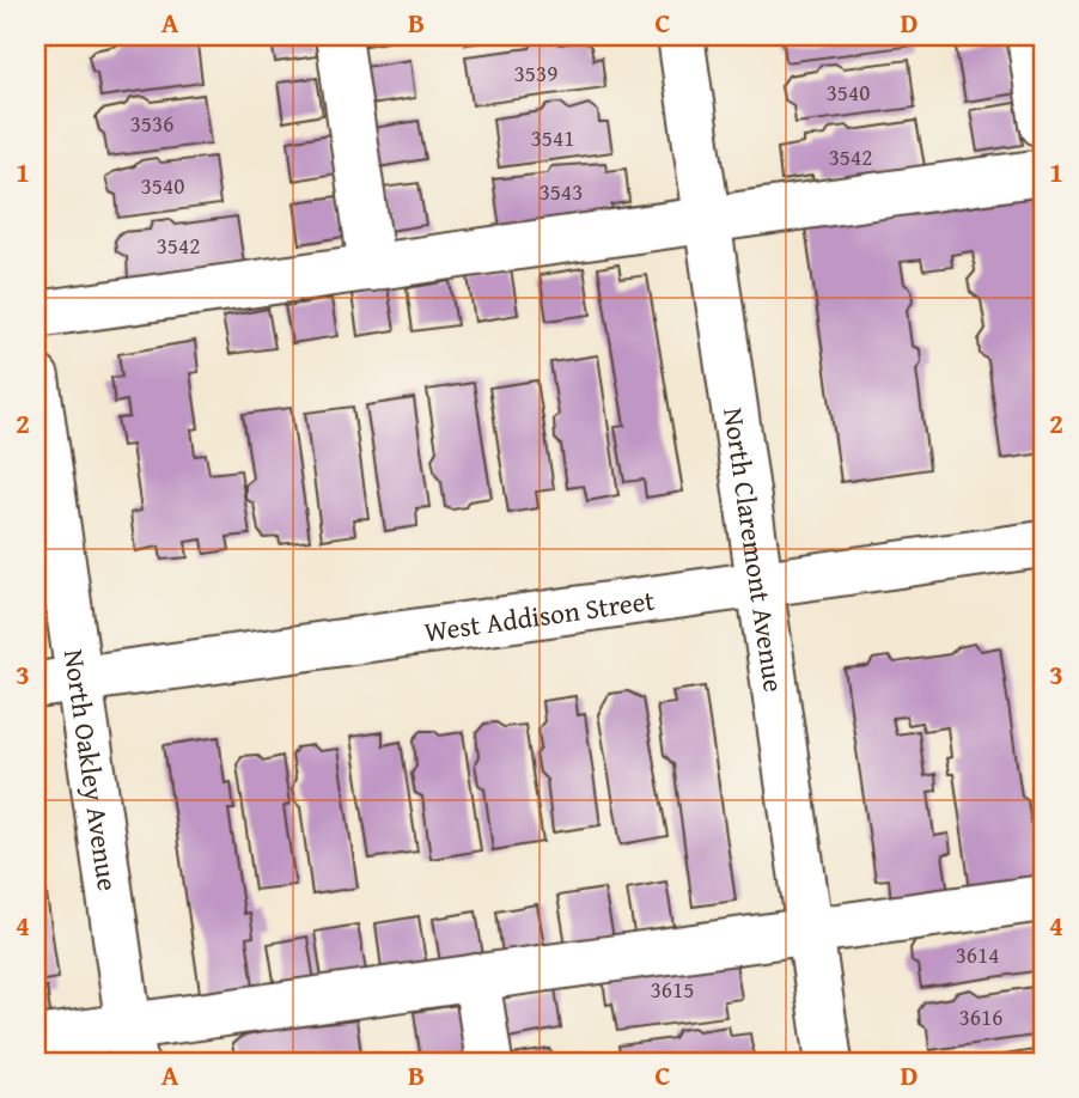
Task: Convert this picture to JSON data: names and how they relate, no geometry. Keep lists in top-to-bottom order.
{
  "streets": {
    "street": ["North Claremont Avenue", "West Addison Street", "North Oakley Avenue"]
  },
  "crossings": [
    ["North Claremont Avenue", "West Addison Street"],
    ["West Addison Street", "North Oakley Avenue"]
  ],
  "house_numbers": [
    "3539",
    "3540",
    "3536",
    "3541",
    "3542",
    "3540",
    "3543",
    "3542",
    "3614",
    "3615",
    "3616"
  ],
  "grid": {
    "columns": [
      "A",
      "B",
      "C",
      "D"
    ],
    "rows": [
      "1",
      "2",
      "3",
      "4"
    ]
  }
}
